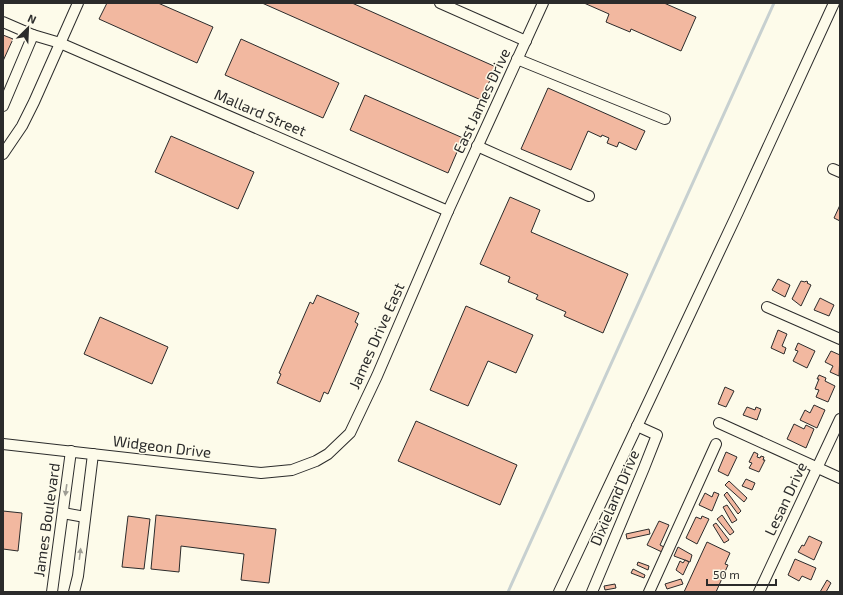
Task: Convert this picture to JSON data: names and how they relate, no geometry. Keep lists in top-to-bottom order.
{
  "streets": {
    "street": [
      "East James Drive",
      "Mallard Street",
      "James Drive East",
      "Widgeon Drive",
      "Dixieland Drive",
      "Lesan Drive",
      "James Boulevard"
    ]
  },
  "crossings": [
    ["East James Drive", "Mallard Street"],
    ["East James Drive", "James Drive East"],
    ["Mallard Street", "James Drive East"],
    ["James Drive East", "Widgeon Drive"],
    ["Widgeon Drive", "James Boulevard"]
  ],
  "scale_bar": "50 m",
  "north": "top right"
}
